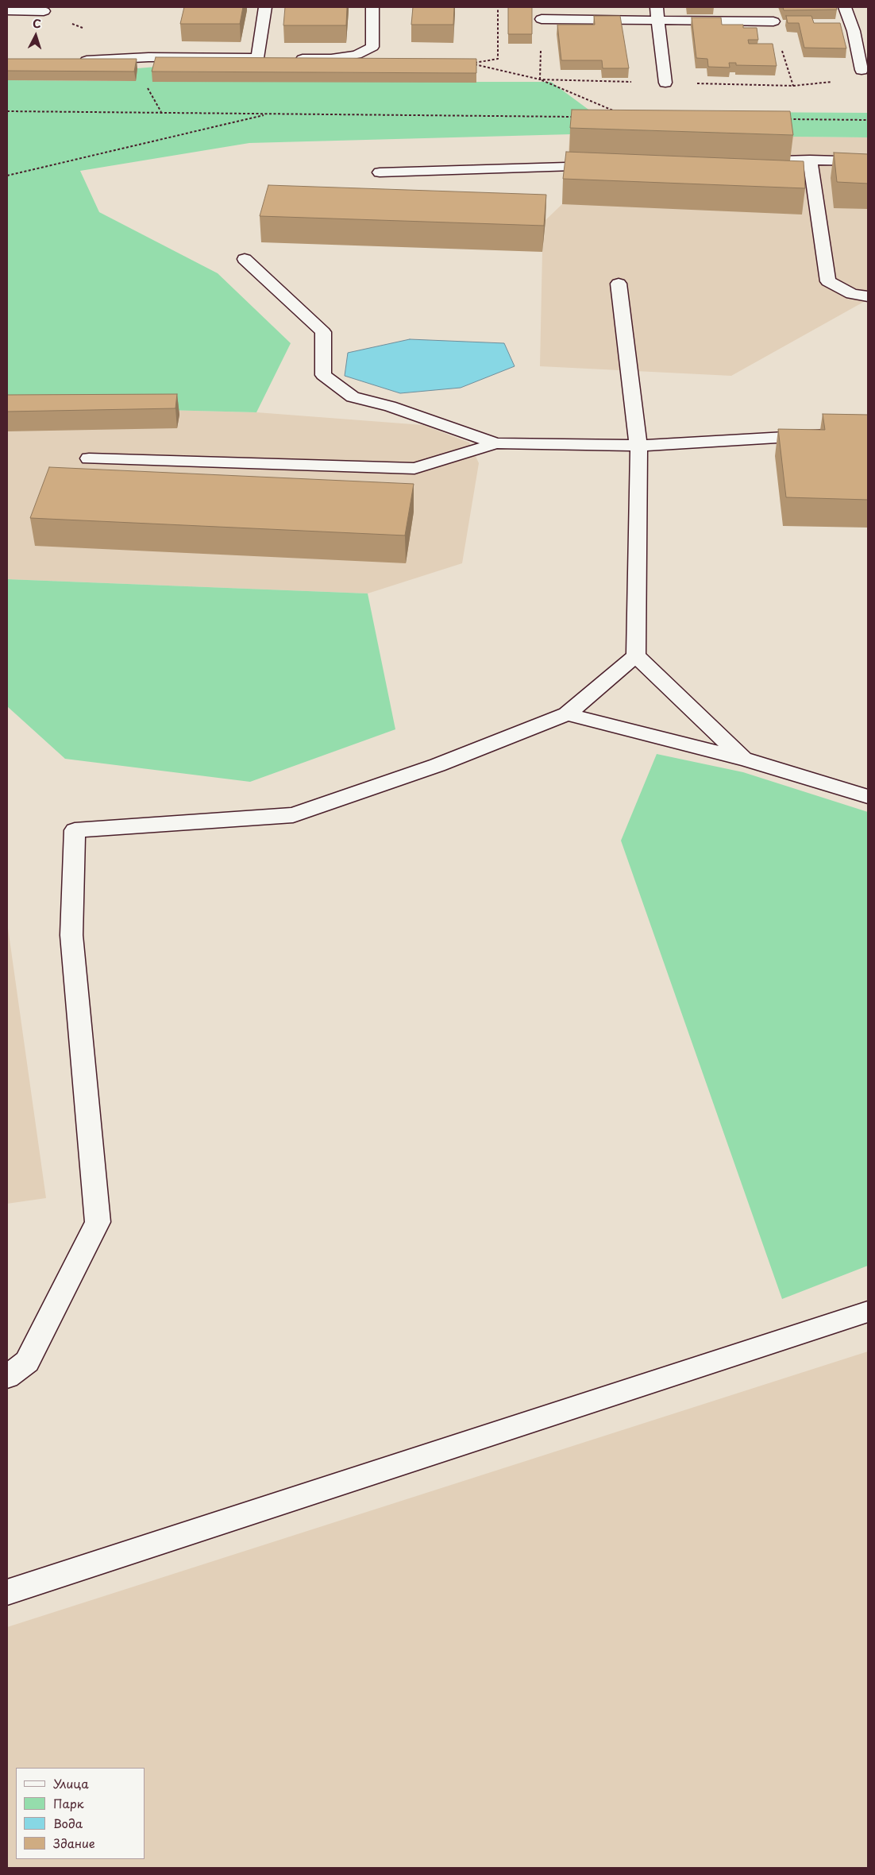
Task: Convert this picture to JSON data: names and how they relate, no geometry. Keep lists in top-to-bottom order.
{
  "legend": [
    "Улица",
    "Парк",
    "Вода",
    "Здание"
  ],
  "north": "top"
}
